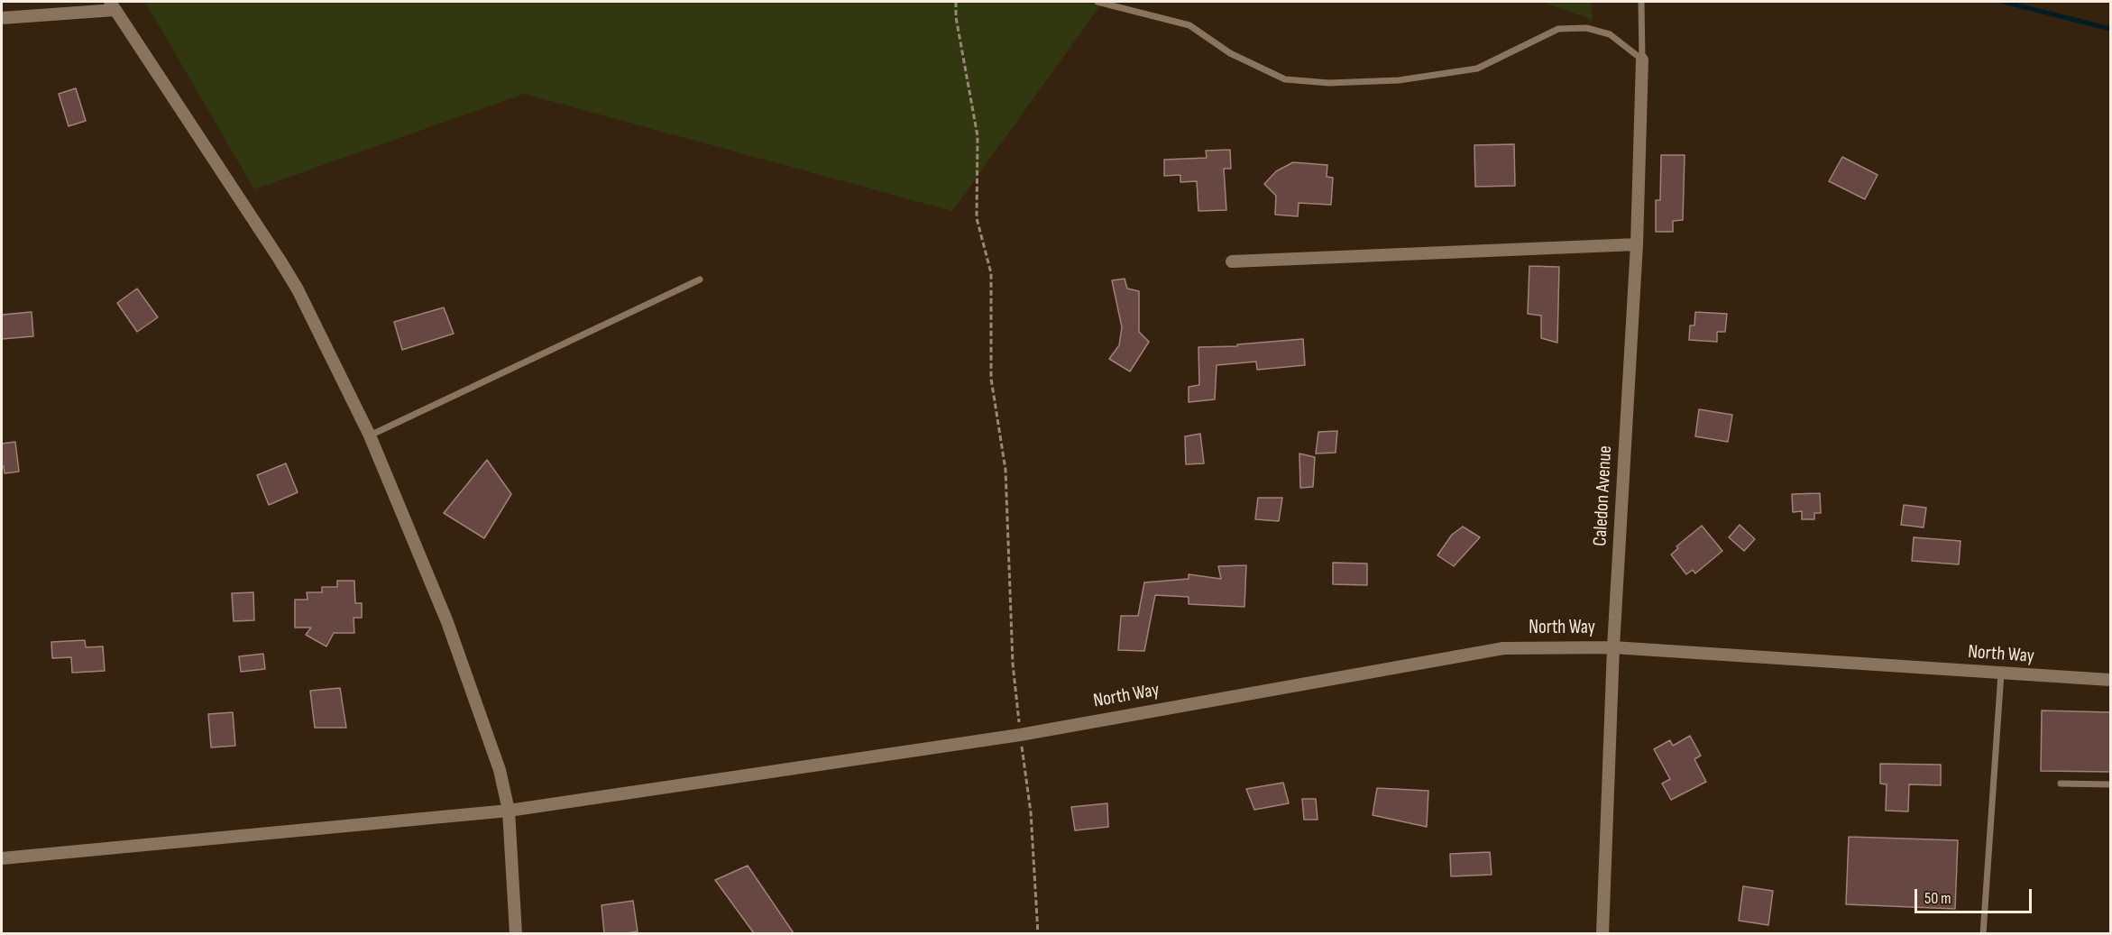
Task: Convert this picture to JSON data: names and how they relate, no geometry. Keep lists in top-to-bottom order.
{
  "streets": {
    "street": ["Caledon Avenue", "North Way"]
  },
  "crossings": [
    ["Caledon Avenue", "North Way"]
  ],
  "scale_bar": "50 m"
}
